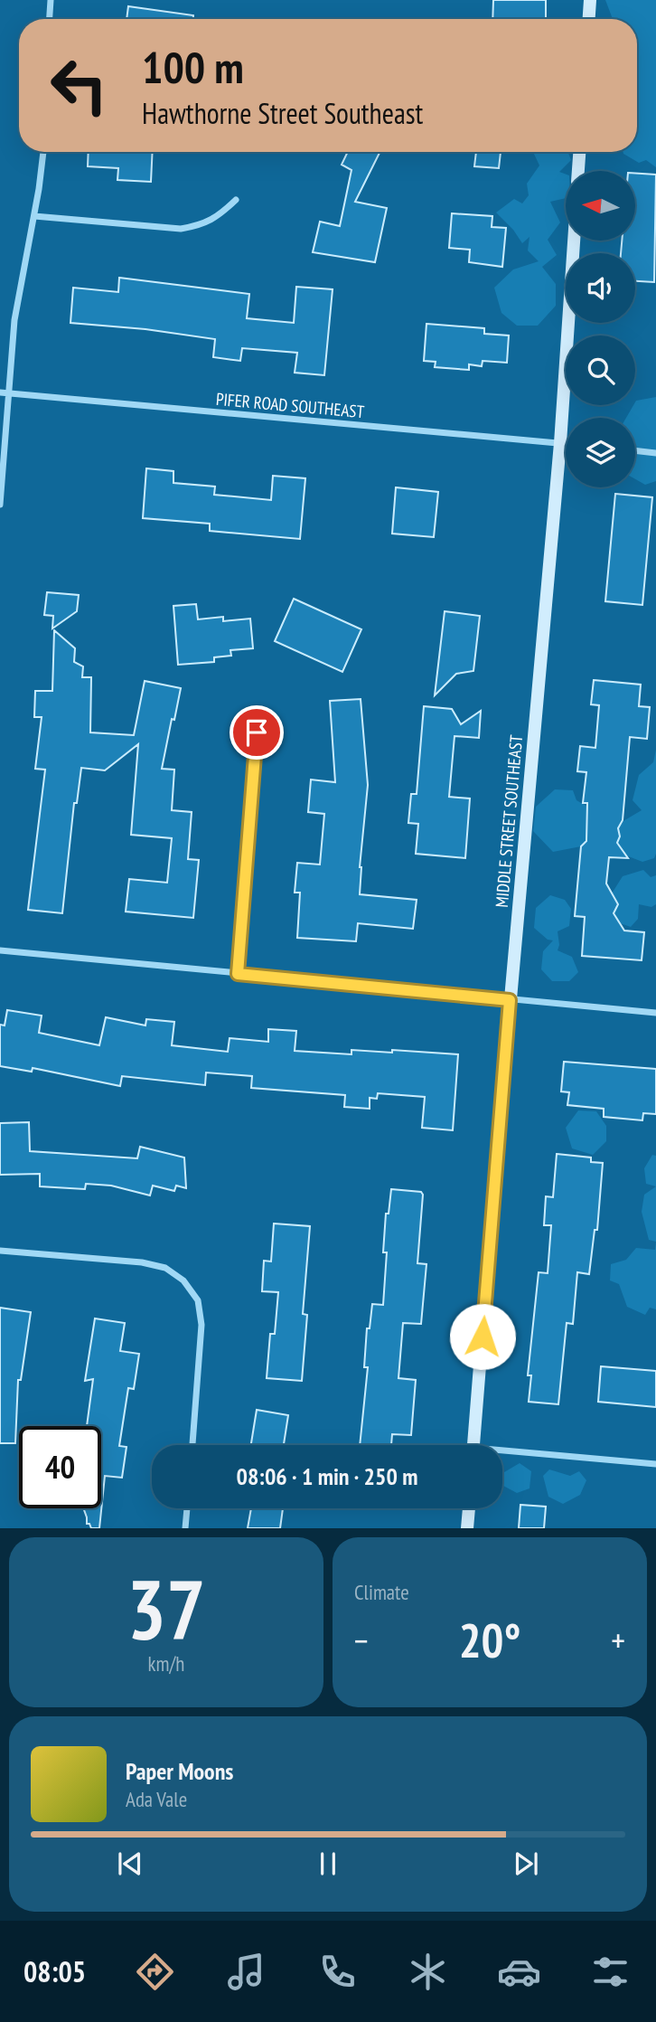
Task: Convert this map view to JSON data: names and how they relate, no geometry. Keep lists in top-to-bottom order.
{
  "streets": {
    "street": ["PIFER ROAD SOUTHEAST", "MIDDLE STREET SOUTHEAST"]
  },
  "crossings": [
    ["PIFER ROAD SOUTHEAST", "MIDDLE STREET SOUTHEAST"]
  ],
  "north": "left",
  "page": {
    "turn": ["100 m", "Hawthorne Street Southeast"],
    "limit": "40",
    "trip": "08:06 · 1 min · 250 m",
    "tile": [
      ["37", "km/h"],
      "Climate"
    ],
    "heat": ["−", "20°", "+"],
    "song": ["Paper Moons", "Ada Vale"],
    "tabs": "08:05"
  }
}
